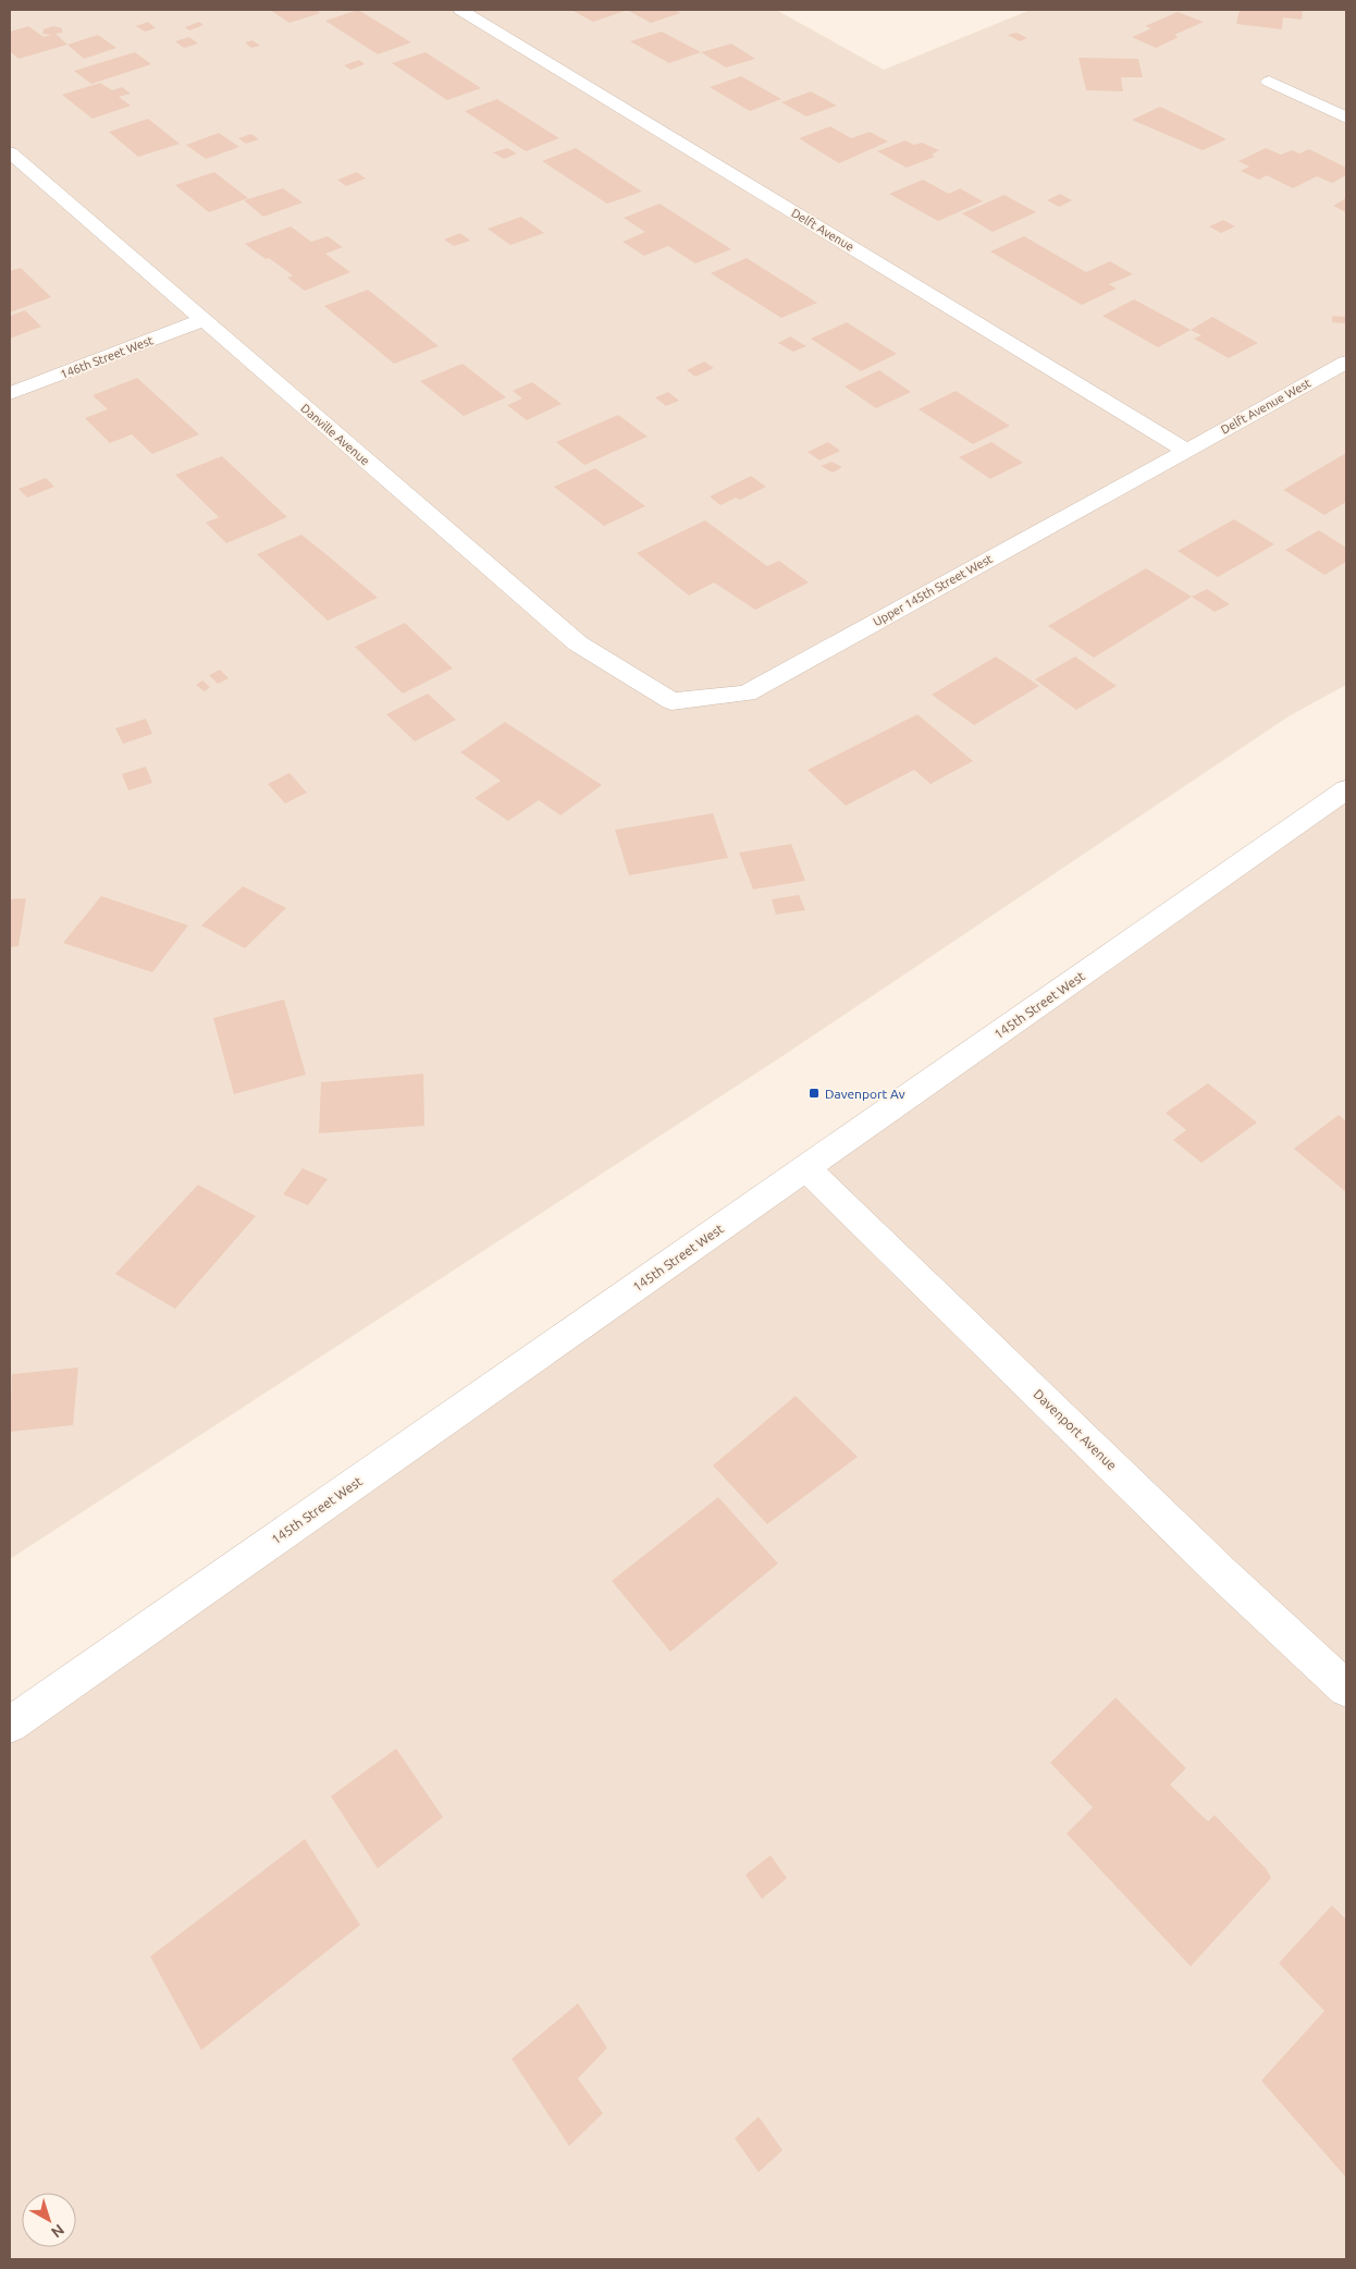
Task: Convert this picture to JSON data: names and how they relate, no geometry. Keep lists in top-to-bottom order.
{
  "streets": {
    "street": [
      "Delft Avenue",
      "146th Street West",
      "Delft Avenue West",
      "Danville Avenue",
      "Upper 145th Street West",
      "145th Street West",
      "Davenport Avenue"
    ]
  },
  "crossings": [
    ["Delft Avenue", "Delft Avenue West"],
    ["Delft Avenue", "Upper 145th Street West"],
    ["146th Street West", "Danville Avenue"],
    ["Delft Avenue West", "Upper 145th Street West"],
    ["Danville Avenue", "Upper 145th Street West"],
    ["145th Street West", "Davenport Avenue"]
  ],
  "places": {
    "transit": ["Davenport Av"]
  },
  "north": "bottom right"
}
